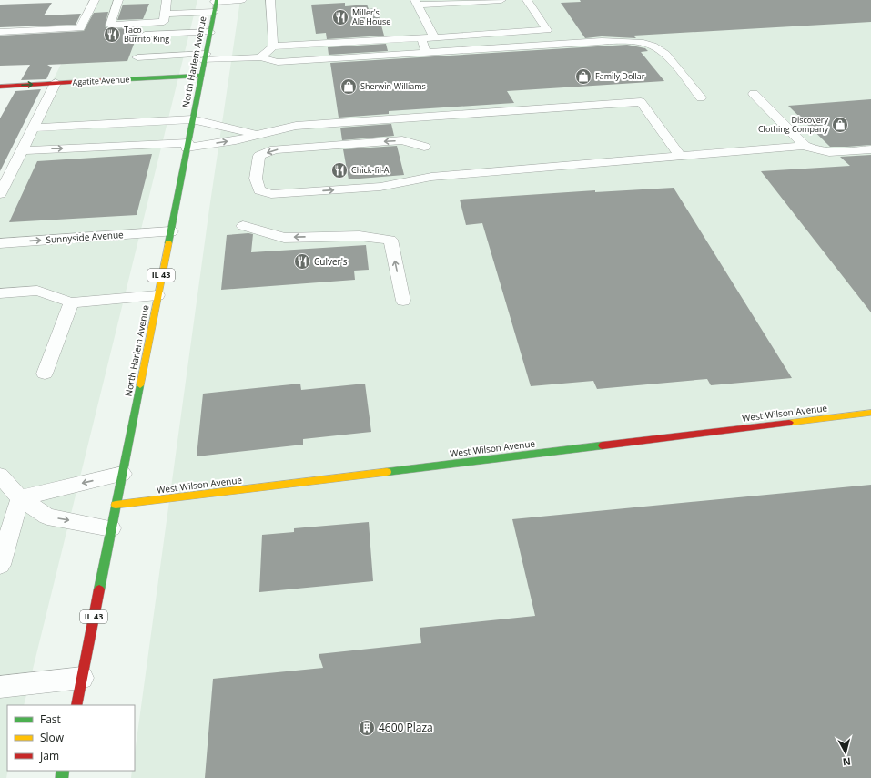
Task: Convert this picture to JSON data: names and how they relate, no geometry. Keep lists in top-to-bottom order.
{
  "streets": {
    "main road": [
      "North Harlem Avenue",
      "Agatite Avenue",
      "IL 43",
      "West Wilson Avenue"
    ],
    "street": ["Sunnyside Avenue"]
  },
  "crossings": [
    ["North Harlem Avenue", "Agatite Avenue"],
    ["North Harlem Avenue", "Sunnyside Avenue"],
    ["North Harlem Avenue", "West Wilson Avenue"]
  ],
  "one_way": ["Sunnyside Avenue"],
  "places": {
    "restaurant": [
      "Miller's Ale House",
      "Taco Burrito King",
      "Chick-fil-A",
      "Culver's"
    ],
    "shop": ["Family Dollar", "Sherwin-Williams", "Discovery Clothing Company"],
    "building": ["4600 Plaza"]
  },
  "legend": ["Fast", "Slow", "Jam"],
  "north": "bottom"
}
